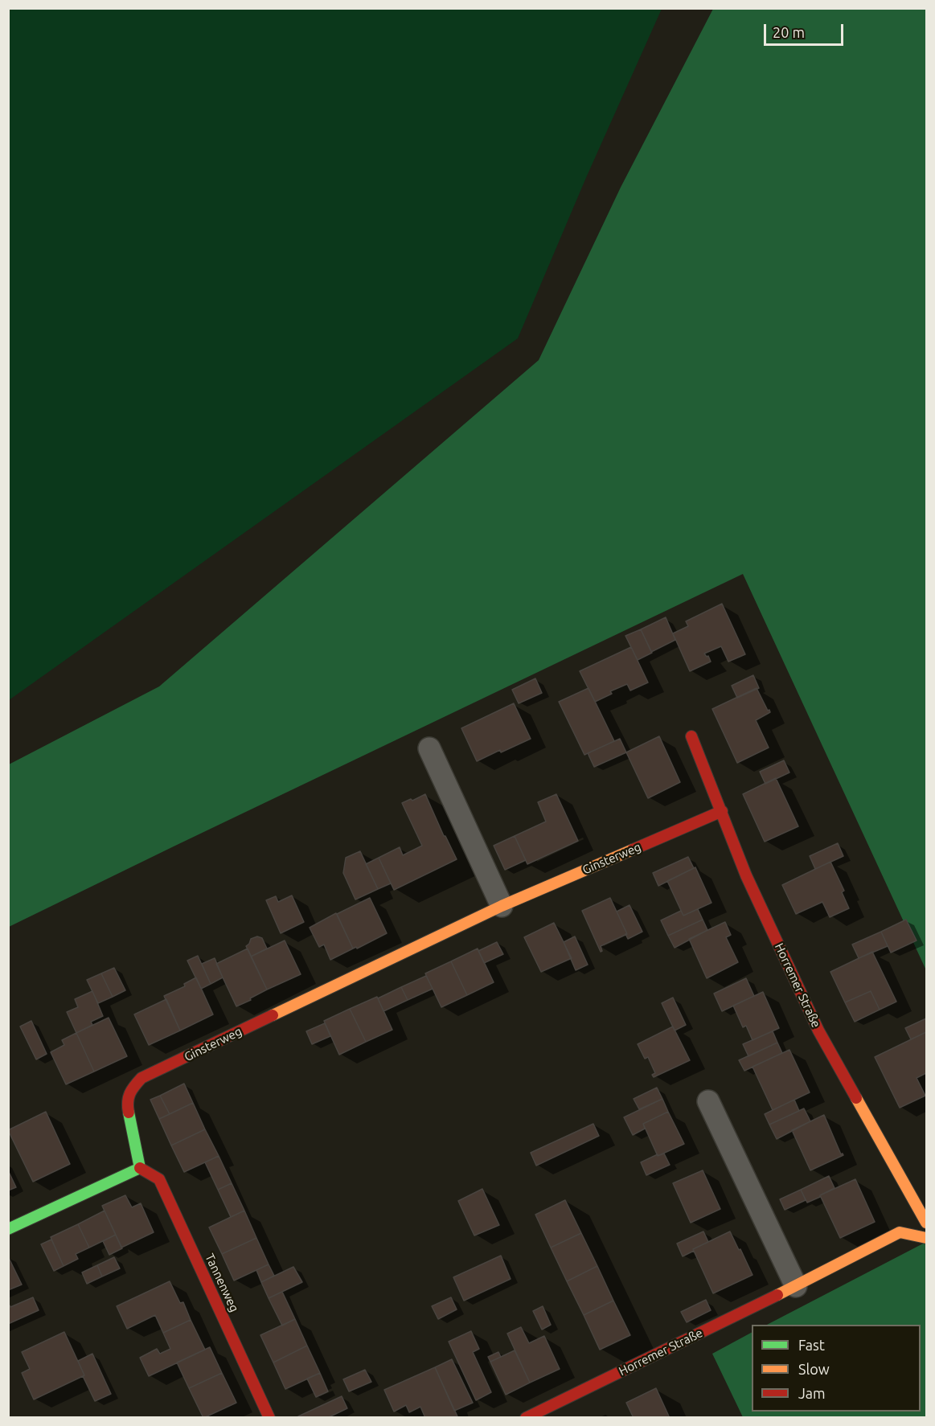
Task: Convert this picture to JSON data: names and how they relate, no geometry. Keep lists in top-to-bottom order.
{
  "streets": {
    "street": ["Ginsterweg", "Horremer Straße", "Tannenweg"]
  },
  "crossings": [
    ["Ginsterweg", "Horremer Straße"],
    ["Ginsterweg", "Tannenweg"]
  ],
  "legend": ["Fast", "Slow", "Jam"],
  "scale_bar": "20 m"
}
